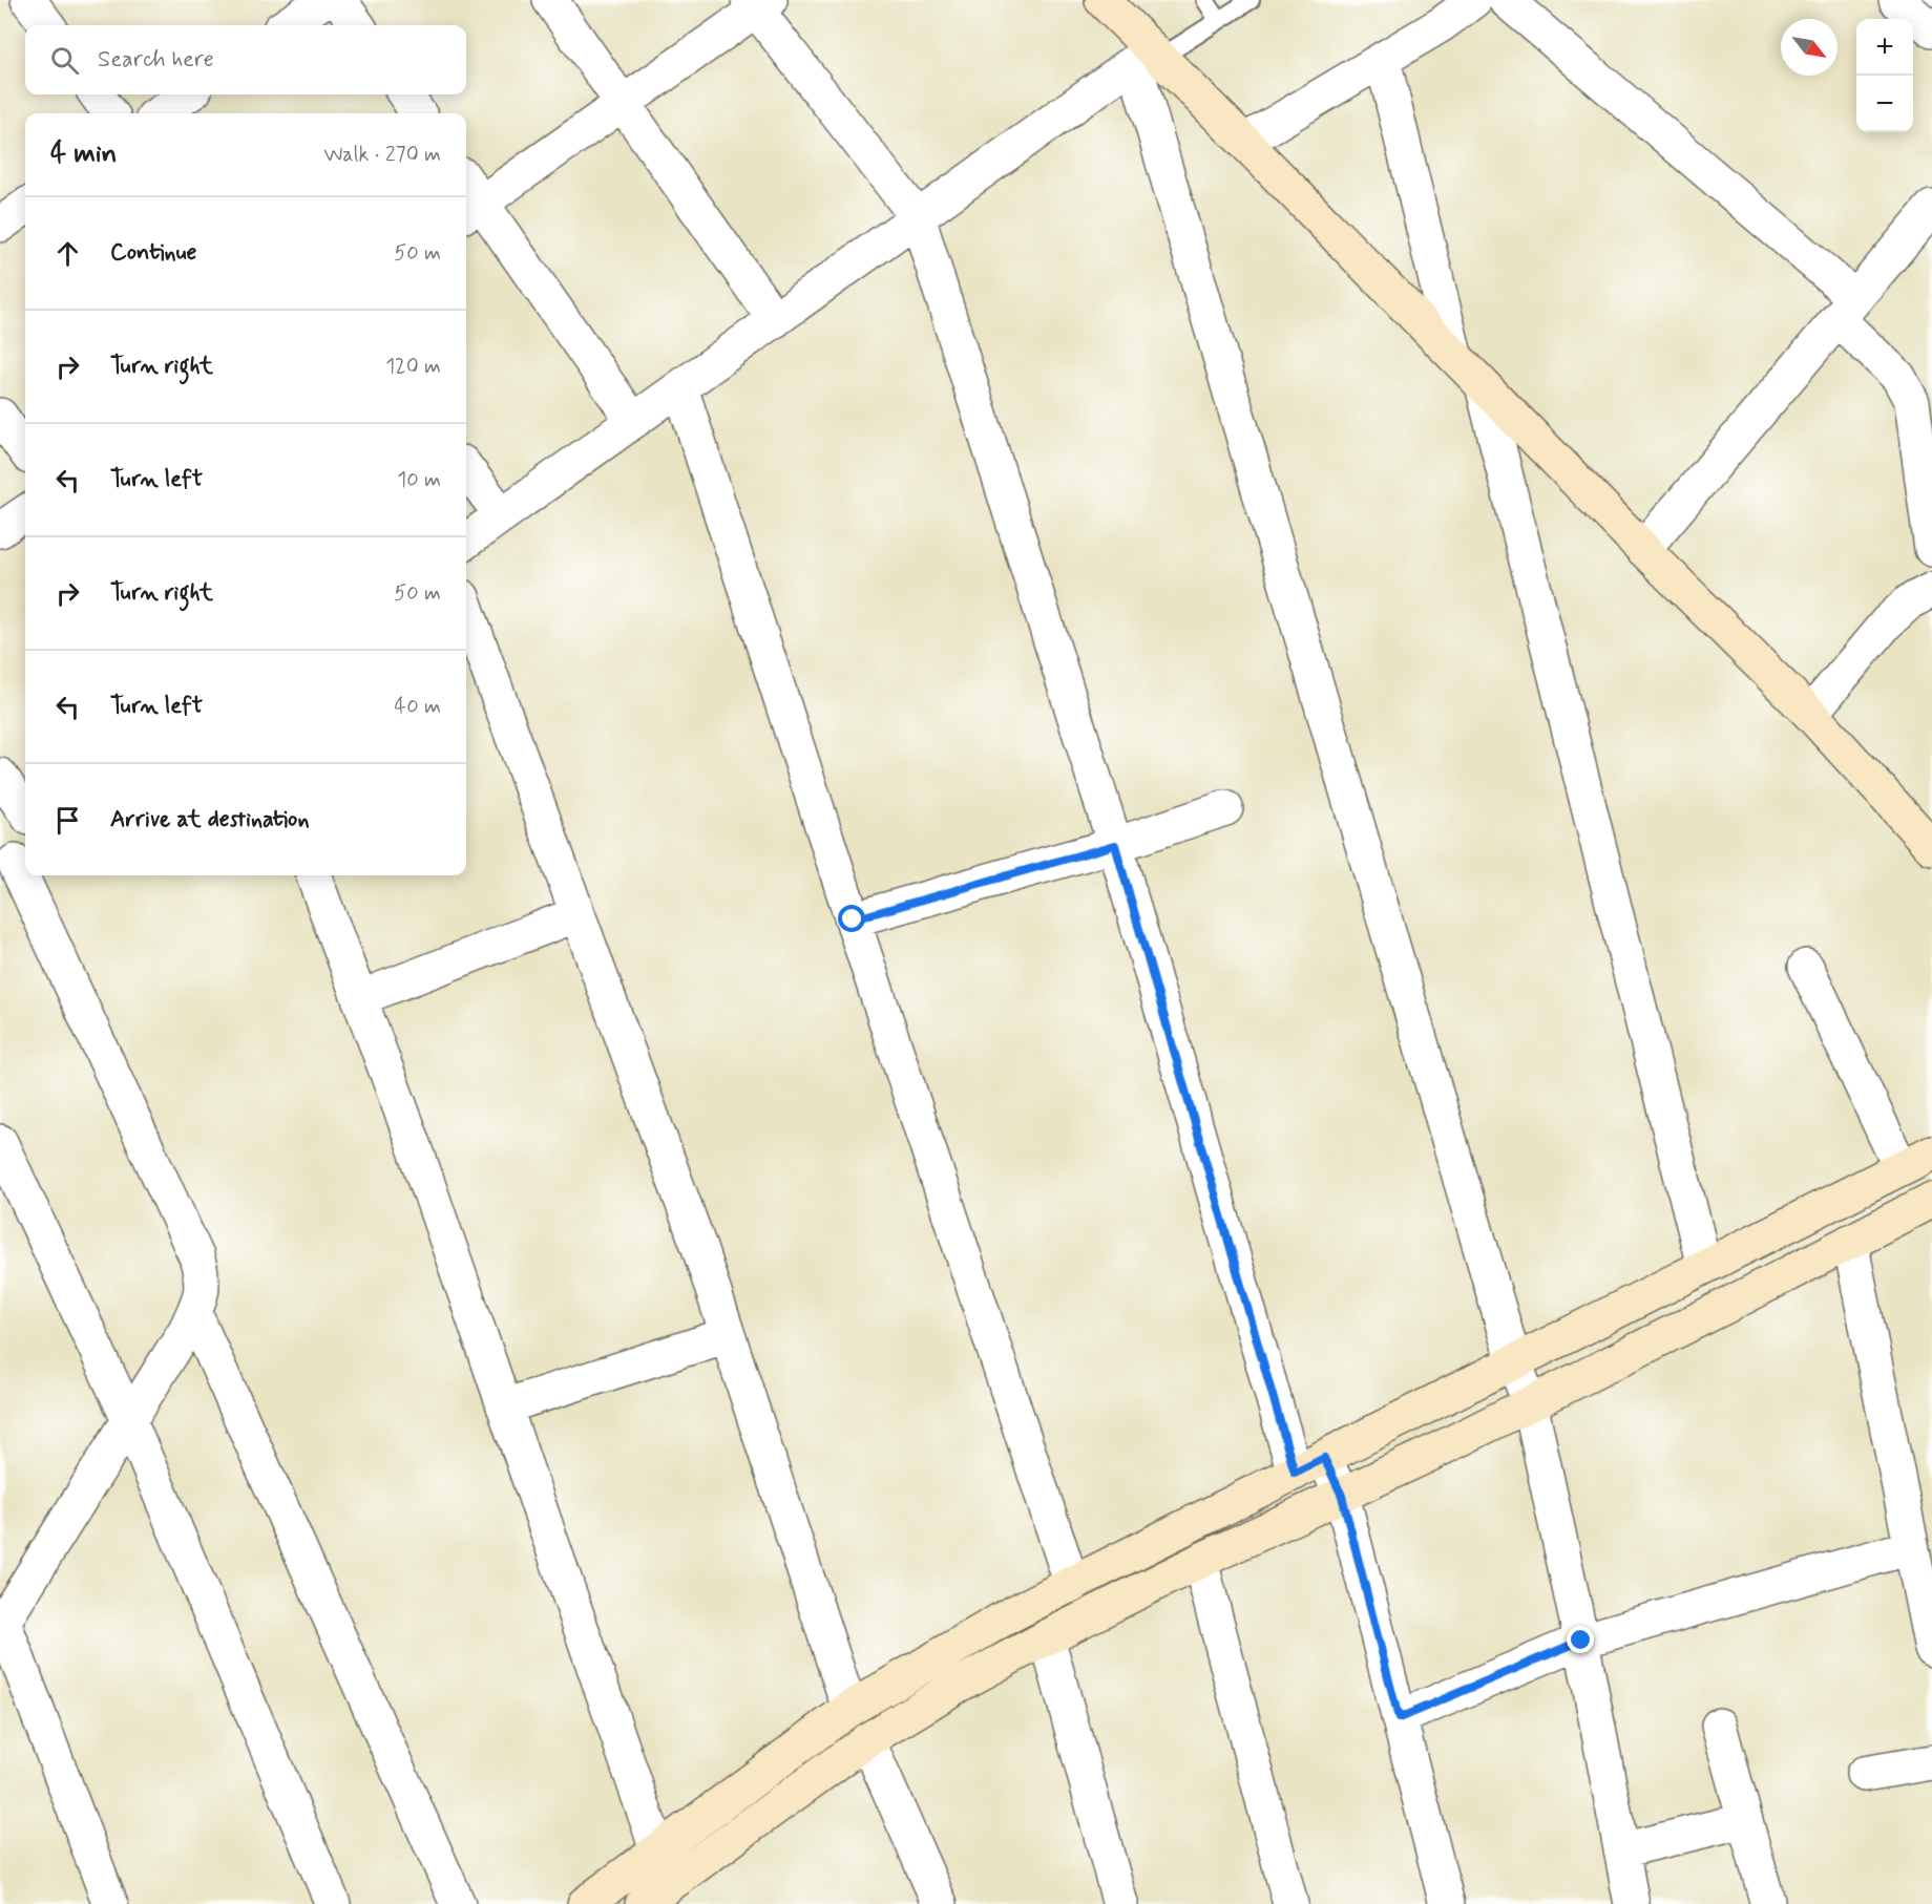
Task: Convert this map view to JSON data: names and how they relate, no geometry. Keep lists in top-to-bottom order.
{
  "north": "bottom right",
  "page": {
    "map_buttons": ["+", "−"],
    "search": "Search here",
    "heading": ["4 min", "Walk · 270 m"],
    "list": [
      ["Continue", "50 m"],
      ["Turn right", "120 m"],
      ["Turn left", "10 m"],
      ["Turn right", "50 m"],
      ["Turn left", "40 m"],
      "Arrive at destination"
    ]
  }
}
